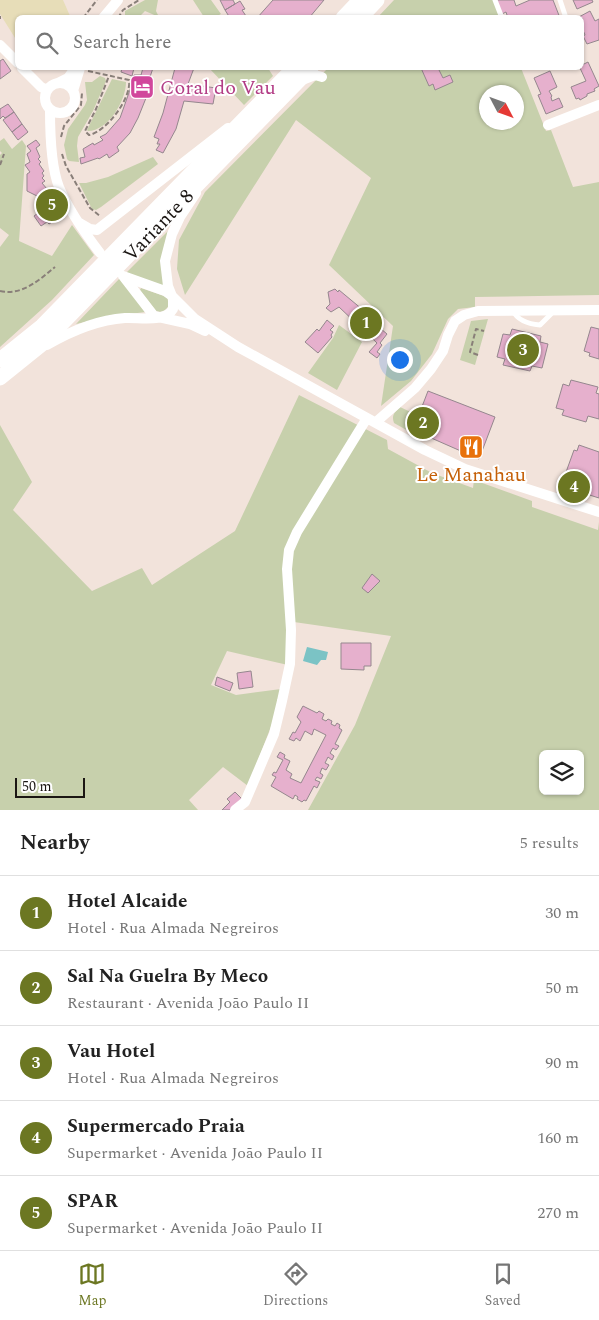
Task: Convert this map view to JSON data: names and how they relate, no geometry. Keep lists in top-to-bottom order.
{
  "streets": {
    "main road": ["Variante 8"]
  },
  "places": {
    "hotel": ["Coral do Vau"],
    "restaurant": ["Le Manahau"]
  },
  "scale_bar": "50 m",
  "north": "bottom right",
  "page": {
    "search": "Search here",
    "pins": [
      "5",
      "1",
      "3",
      "2",
      "4"
    ],
    "scale": "50 m",
    "heading": ["Nearby", "5 results"],
    "list": [
      {
        "mark": "1",
        "name": "Hotel Alcaide",
        "note": "Hotel · Rua Almada Negreiros",
        "value": "30 m"
      },
      {
        "mark": "2",
        "name": "Sal Na Guelra By Meco",
        "note": "Restaurant · Avenida João Paulo II",
        "value": "50 m"
      },
      {
        "mark": "3",
        "name": "Vau Hotel",
        "note": "Hotel · Rua Almada Negreiros",
        "value": "90 m"
      },
      {
        "mark": "4",
        "name": "Supermercado Praia",
        "note": "Supermarket · Avenida João Paulo II",
        "value": "160 m"
      },
      {
        "mark": "5",
        "name": "SPAR",
        "note": "Supermarket · Avenida João Paulo II",
        "value": "270 m"
      }
    ],
    "nav": ["Map", "Directions", "Saved"]
  }
}
